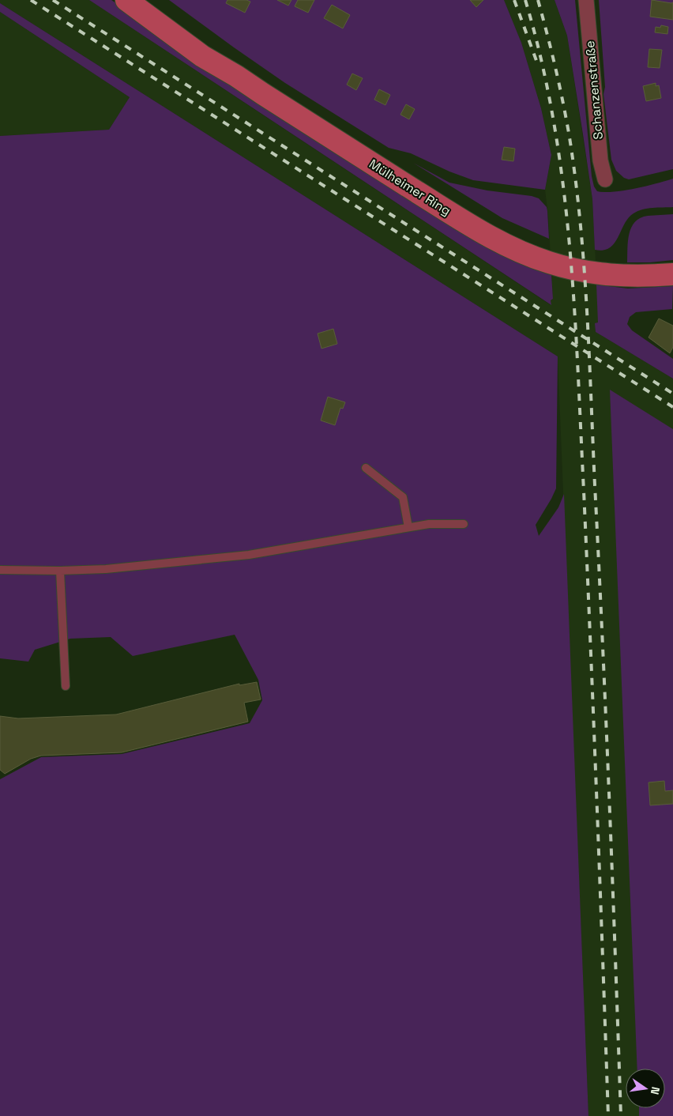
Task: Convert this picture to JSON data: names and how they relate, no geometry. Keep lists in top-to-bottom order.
{
  "streets": {
    "street": ["Schanzenstraße", "Mülheimer Ring"]
  },
  "north": "right"
}
